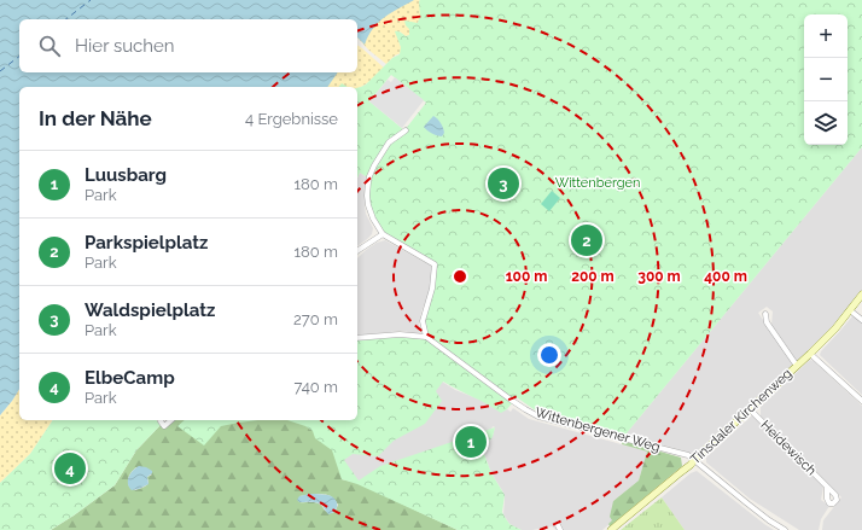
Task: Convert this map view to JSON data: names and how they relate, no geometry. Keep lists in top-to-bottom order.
{
  "streets": {
    "street": ["Tinsdaler Kirchenweg", "Wittenbergener Weg", "Heidewisch"]
  },
  "crossings": [
    ["Tinsdaler Kirchenweg", "Wittenbergener Weg"],
    ["Tinsdaler Kirchenweg", "Heidewisch"]
  ],
  "parks": ["Wittenbergen"],
  "page": {
    "map_buttons": ["+", "−"],
    "search": "Hier suchen",
    "heading": ["In der Nähe", "4 Ergebnisse"],
    "list": [
      {
        "mark": "1",
        "name": "Luusbarg",
        "note": "Park",
        "value": "180 m"
      },
      {
        "mark": "2",
        "name": "Parkspielplatz",
        "note": "Park",
        "value": "180 m"
      },
      {
        "mark": "3",
        "name": "Waldspielplatz",
        "note": "Park",
        "value": "270 m"
      },
      {
        "mark": "4",
        "name": "ElbeCamp",
        "note": "Park",
        "value": "740 m"
      }
    ],
    "pins": [
      "3",
      "2",
      "1",
      "4"
    ]
  },
  "rings": [
    "100 m",
    "200 m",
    "300 m",
    "400 m"
  ]
}
